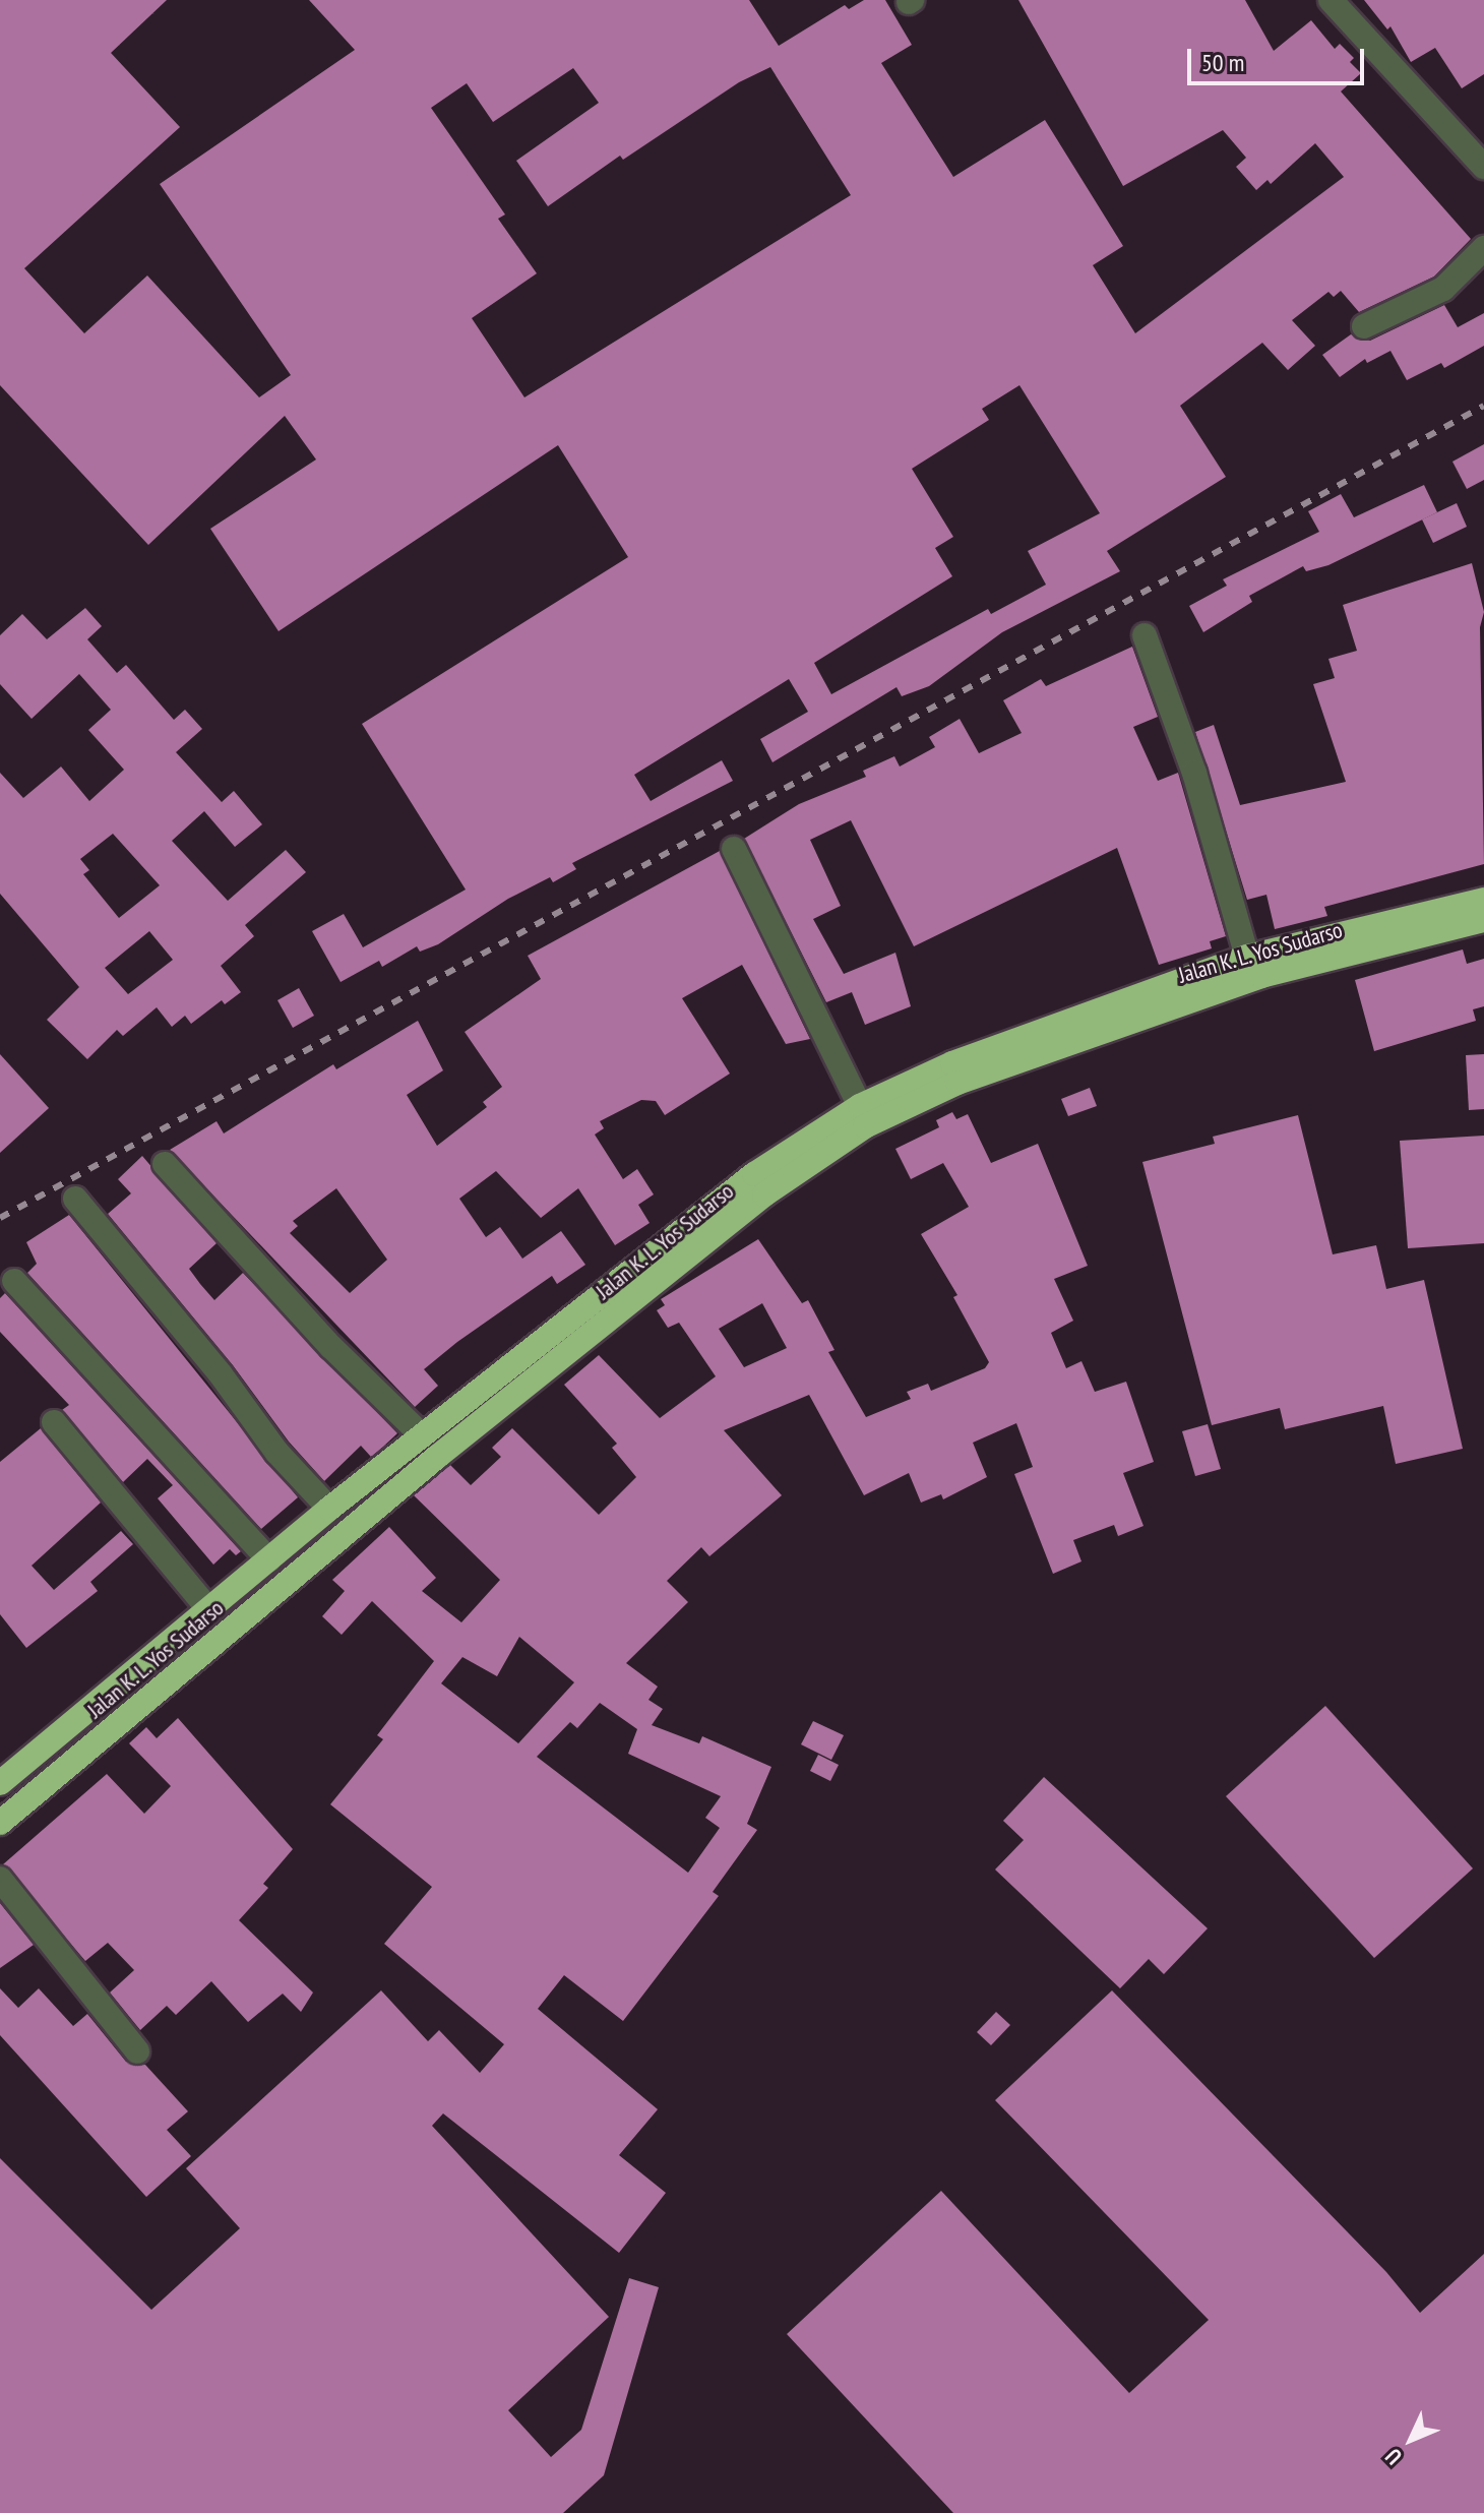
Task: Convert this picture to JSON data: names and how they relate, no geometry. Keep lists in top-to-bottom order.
{
  "streets": {
    "highway": ["Jalan K. L. Yos Sudarso"]
  },
  "scale_bar": "50 m",
  "north": "bottom left"
}
